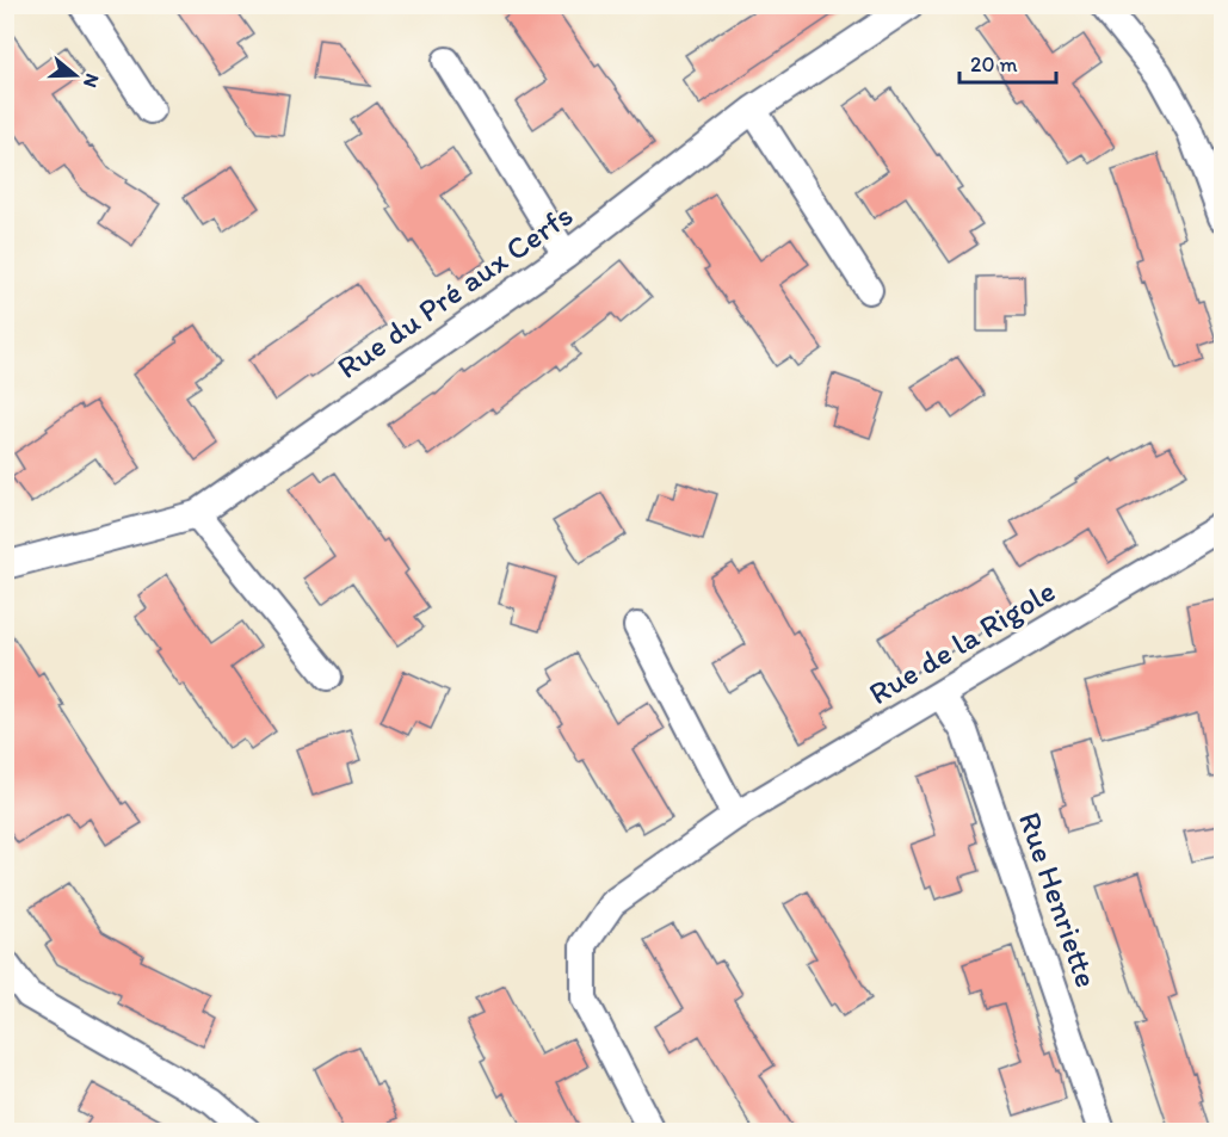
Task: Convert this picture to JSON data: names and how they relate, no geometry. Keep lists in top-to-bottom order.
{
  "streets": {
    "street": ["Rue du Pré aux Cerfs", "Rue de la Rigole", "Rue Henriette"]
  },
  "crossings": [
    ["Rue de la Rigole", "Rue Henriette"]
  ],
  "scale_bar": "20 m",
  "north": "right"
}
